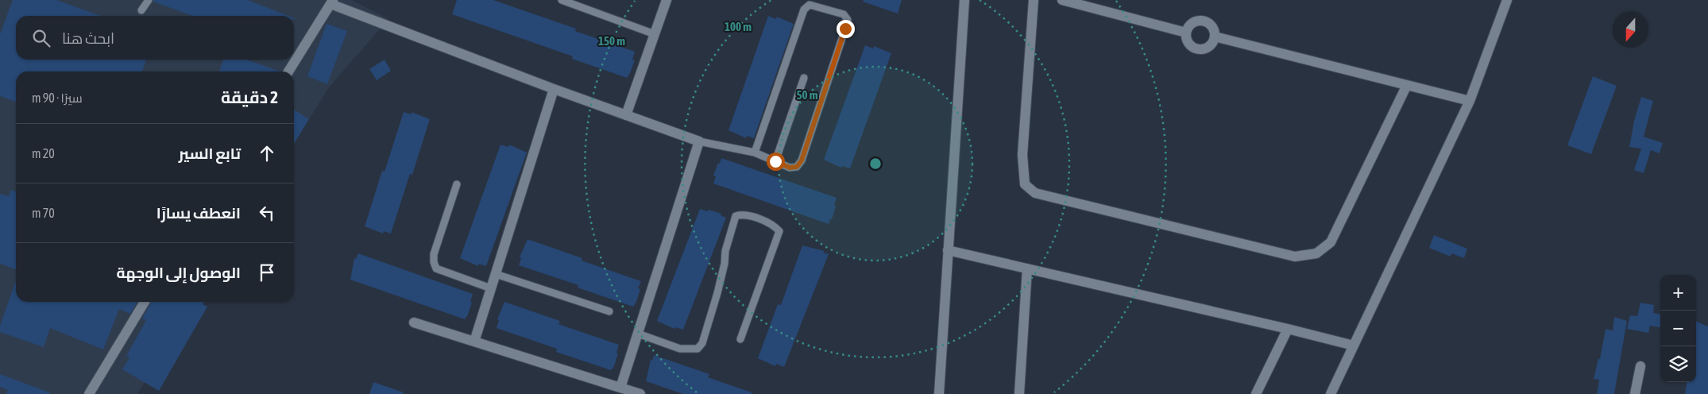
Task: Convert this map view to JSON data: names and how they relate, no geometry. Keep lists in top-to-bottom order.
{
  "north": "bottom",
  "page": {
    "search": "ابحث هنا",
    "heading": ["2 دقيقة", "سيرًا · 90 m"],
    "list": [
      ["تابع السير", "20 m"],
      ["انعطف يسارًا", "70 m"],
      "الوصول إلى الوجهة"
    ],
    "map_buttons": ["+", "−"]
  },
  "rings": ["100 m", "150 m", "50 m"]
}
